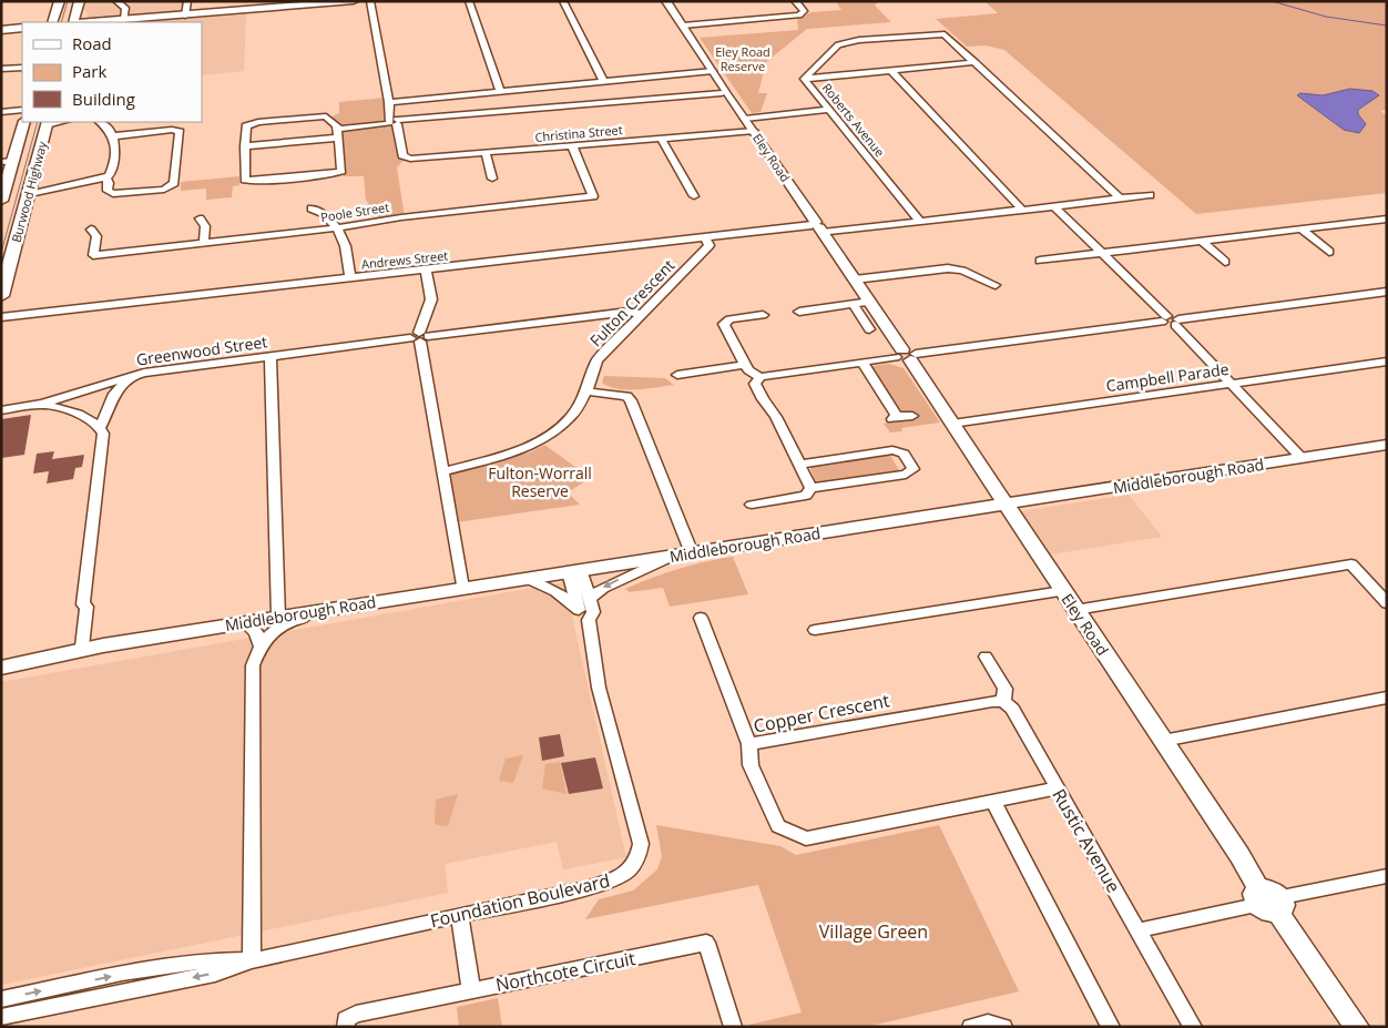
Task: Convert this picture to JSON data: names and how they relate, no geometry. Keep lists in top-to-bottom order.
{
  "streets": {
    "highway": ["Burwood Highway"],
    "main road": ["Eley Road", "Middleborough Road"],
    "street": [
      "Roberts Avenue",
      "Christina Street",
      "Poole Street",
      "Andrews Street",
      "Fulton Crescent",
      "Greenwood Street",
      "Campbell Parade",
      "Copper Crescent",
      "Rustic Avenue",
      "Foundation Boulevard",
      "Northcote Circuit"
    ]
  },
  "crossings": [
    ["Roberts Avenue", "Andrews Street"],
    ["Christina Street", "Eley Road"],
    ["Christina Street", "Poole Street"],
    ["Eley Road", "Andrews Street"],
    ["Eley Road", "Campbell Parade"],
    ["Eley Road", "Middleborough Road"],
    ["Andrews Street", "Fulton Crescent"],
    ["Fulton Crescent", "Greenwood Street"],
    ["Middleborough Road", "Foundation Boulevard"],
    ["Copper Crescent", "Rustic Avenue"]
  ],
  "parks": ["Eley Road Reserve", "Fulton-Worrall Reserve", "Village Green"],
  "legend": ["Road", "Park", "Building"]
}
